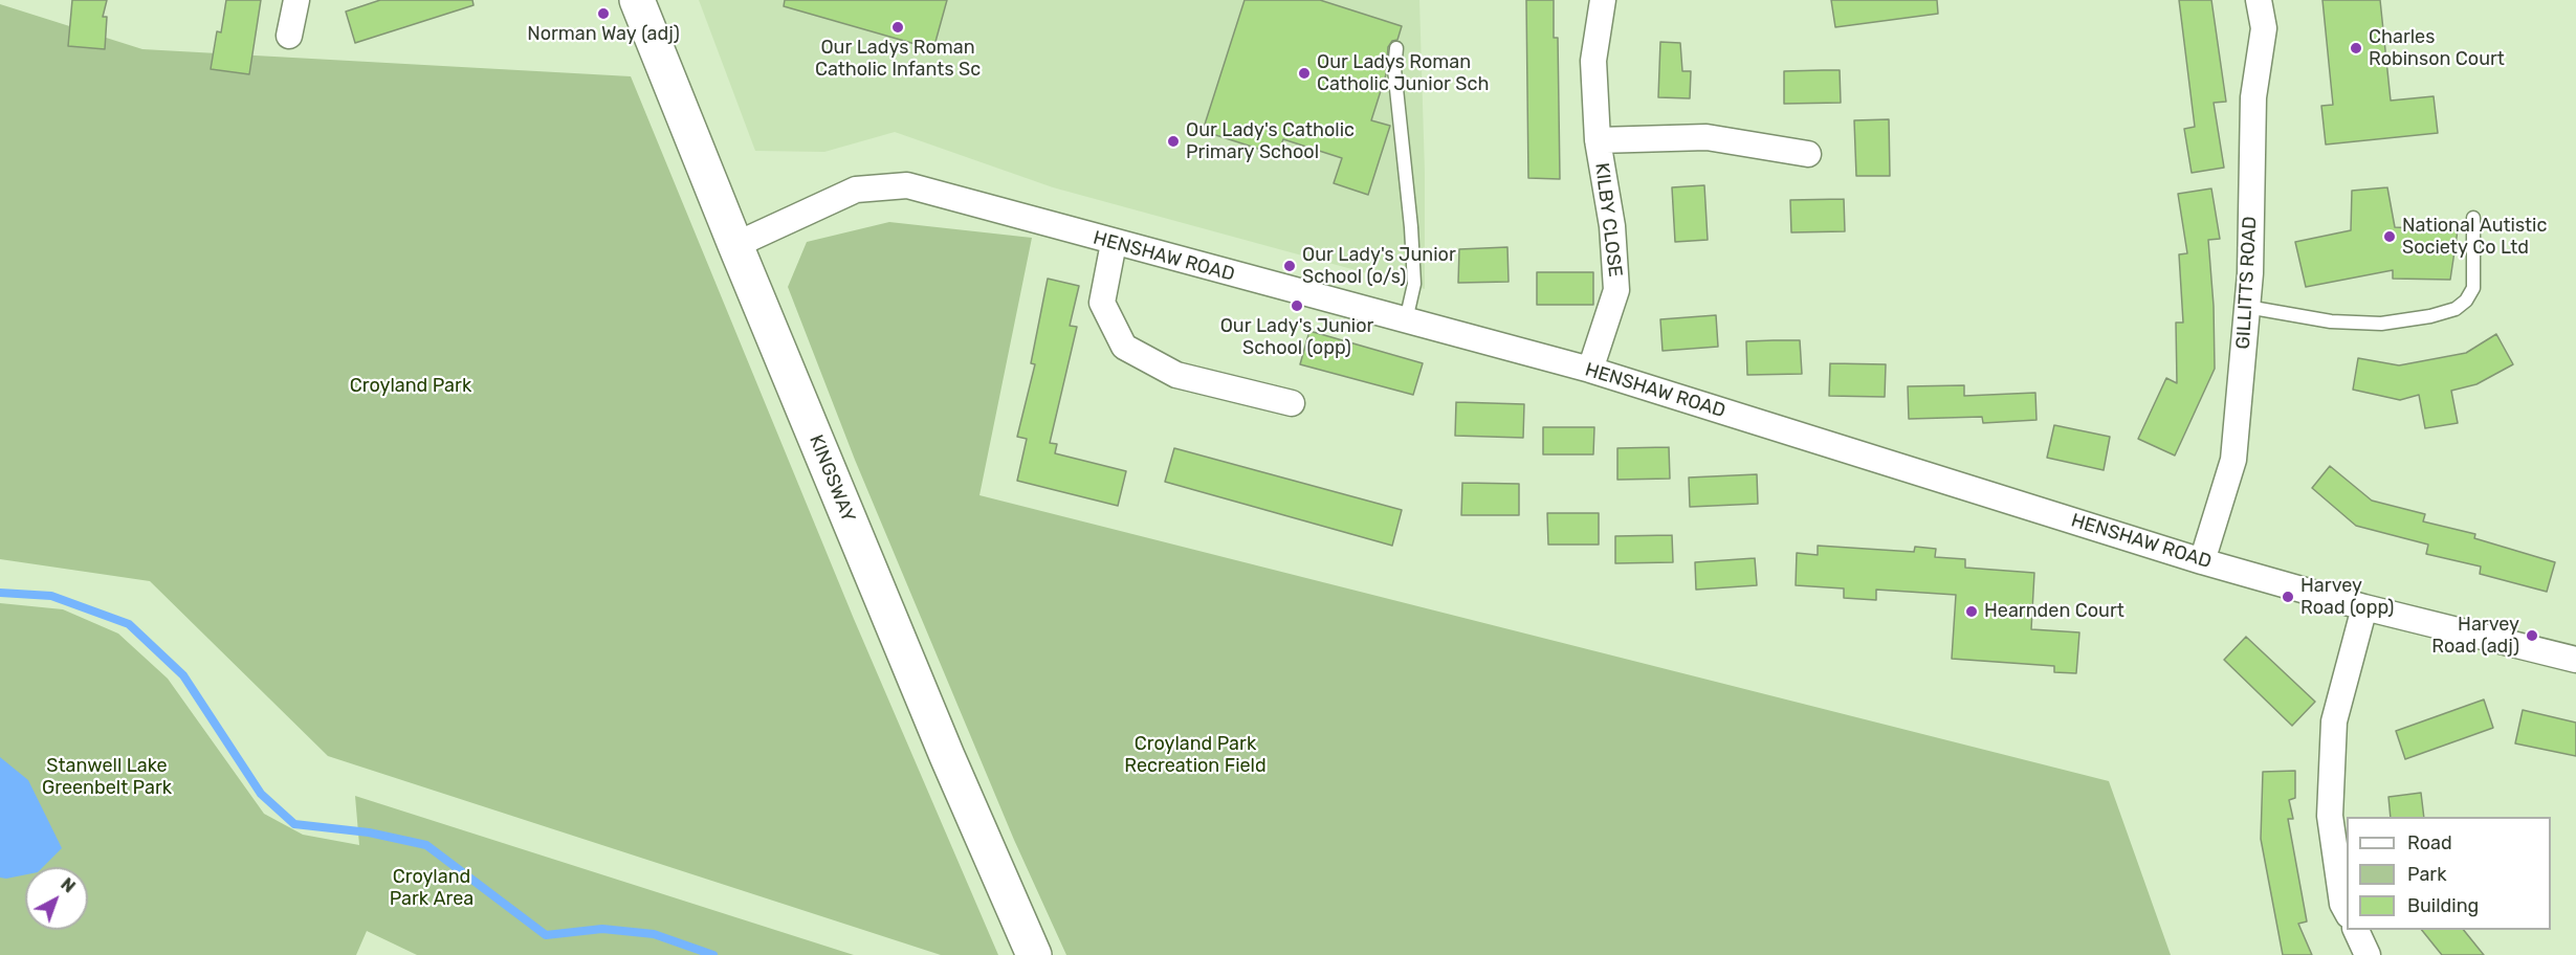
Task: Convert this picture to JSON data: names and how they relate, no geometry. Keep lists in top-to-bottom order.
{
  "streets": {
    "street": [
      "KILBY CLOSE",
      "HENSHAW ROAD",
      "GILLITTS ROAD",
      "KINGSWAY"
    ]
  },
  "crossings": [
    ["KILBY CLOSE", "HENSHAW ROAD"],
    ["HENSHAW ROAD", "GILLITTS ROAD"],
    ["HENSHAW ROAD", "KINGSWAY"]
  ],
  "parks": [
    "Croyland Park",
    "Croyland Park Recreation Field",
    "Stanwell Lake Greenbelt Park",
    "Croyland Park Area"
  ],
  "places": [
    "Norman Way (adj)",
    "Our Ladys Roman Catholic Infants Sc",
    "Charles Robinson Court",
    "Our Ladys Roman Catholic Junior Sch",
    "Our Lady's Catholic Primary School",
    "National Autistic Society Co Ltd",
    "Our Lady's Junior School (o/s)",
    "Our Lady's Junior School (opp)",
    "Harvey Road (opp)",
    "Hearnden Court",
    "Harvey Road (adj)"
  ],
  "legend": ["Road", "Park", "Building"],
  "north": "top right"
}
